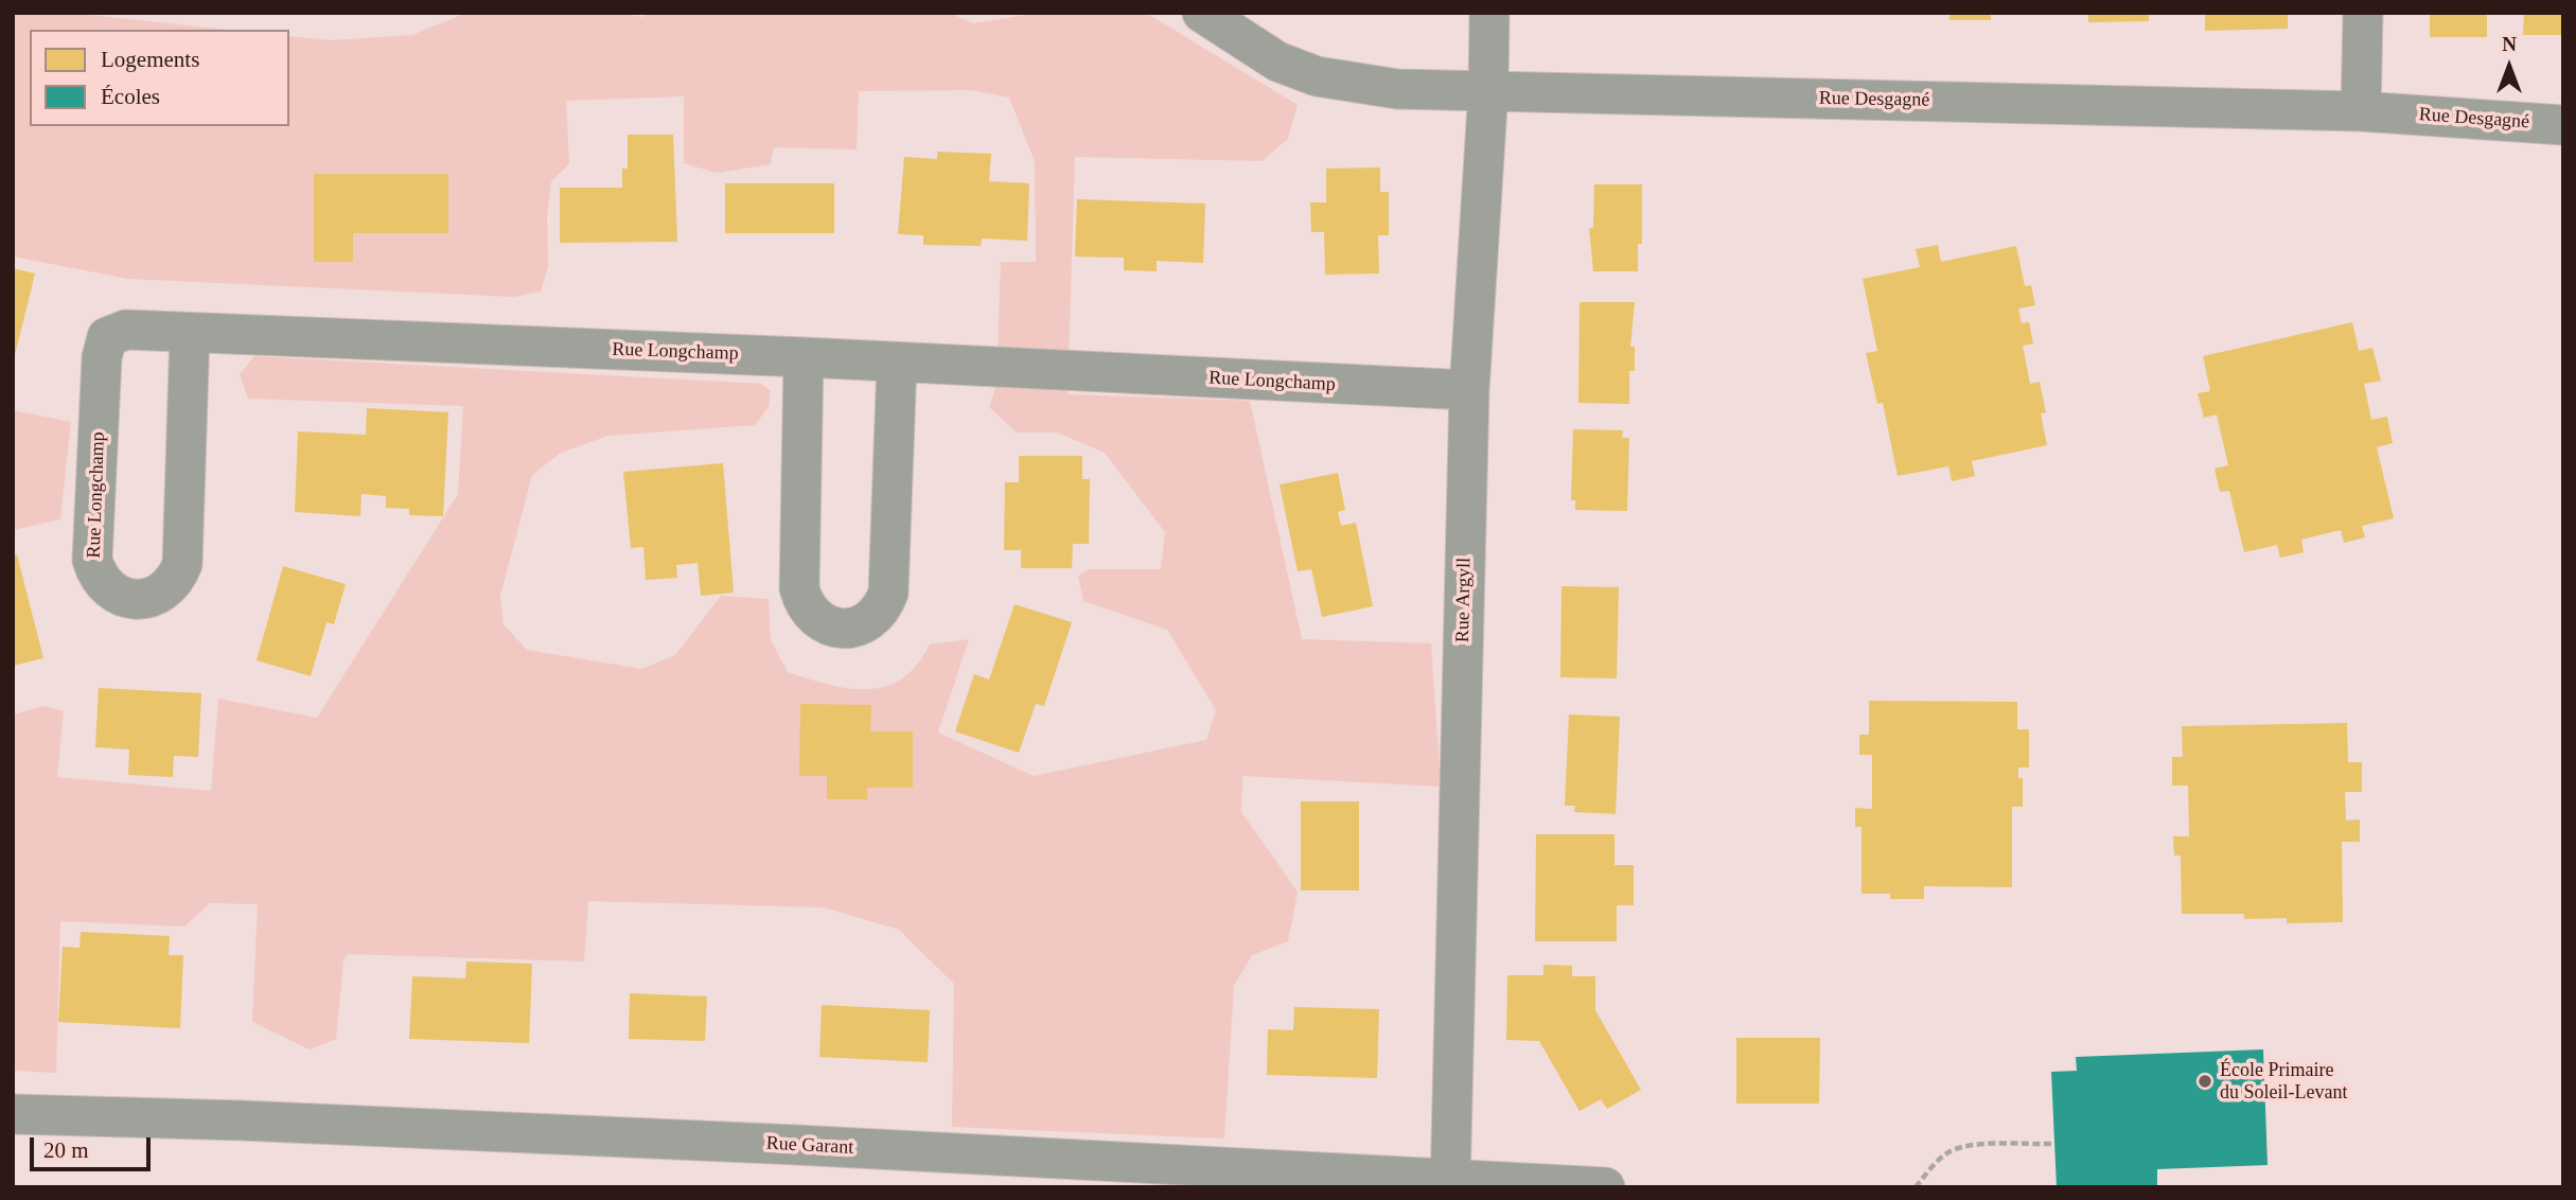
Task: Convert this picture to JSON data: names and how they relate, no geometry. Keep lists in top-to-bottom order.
{
  "streets": {
    "street": [
      "Rue Desgagné",
      "Rue Longchamp",
      "Rue Argyll",
      "Rue Garant"
    ]
  },
  "crossings": [
    ["Rue Desgagné", "Rue Argyll"],
    ["Rue Longchamp", "Rue Argyll"],
    ["Rue Argyll", "Rue Garant"]
  ],
  "places": ["École Primaire du Soleil-Levant"],
  "legend": ["Logements", "Écoles"],
  "scale_bar": "20 m",
  "north": "top"
}
